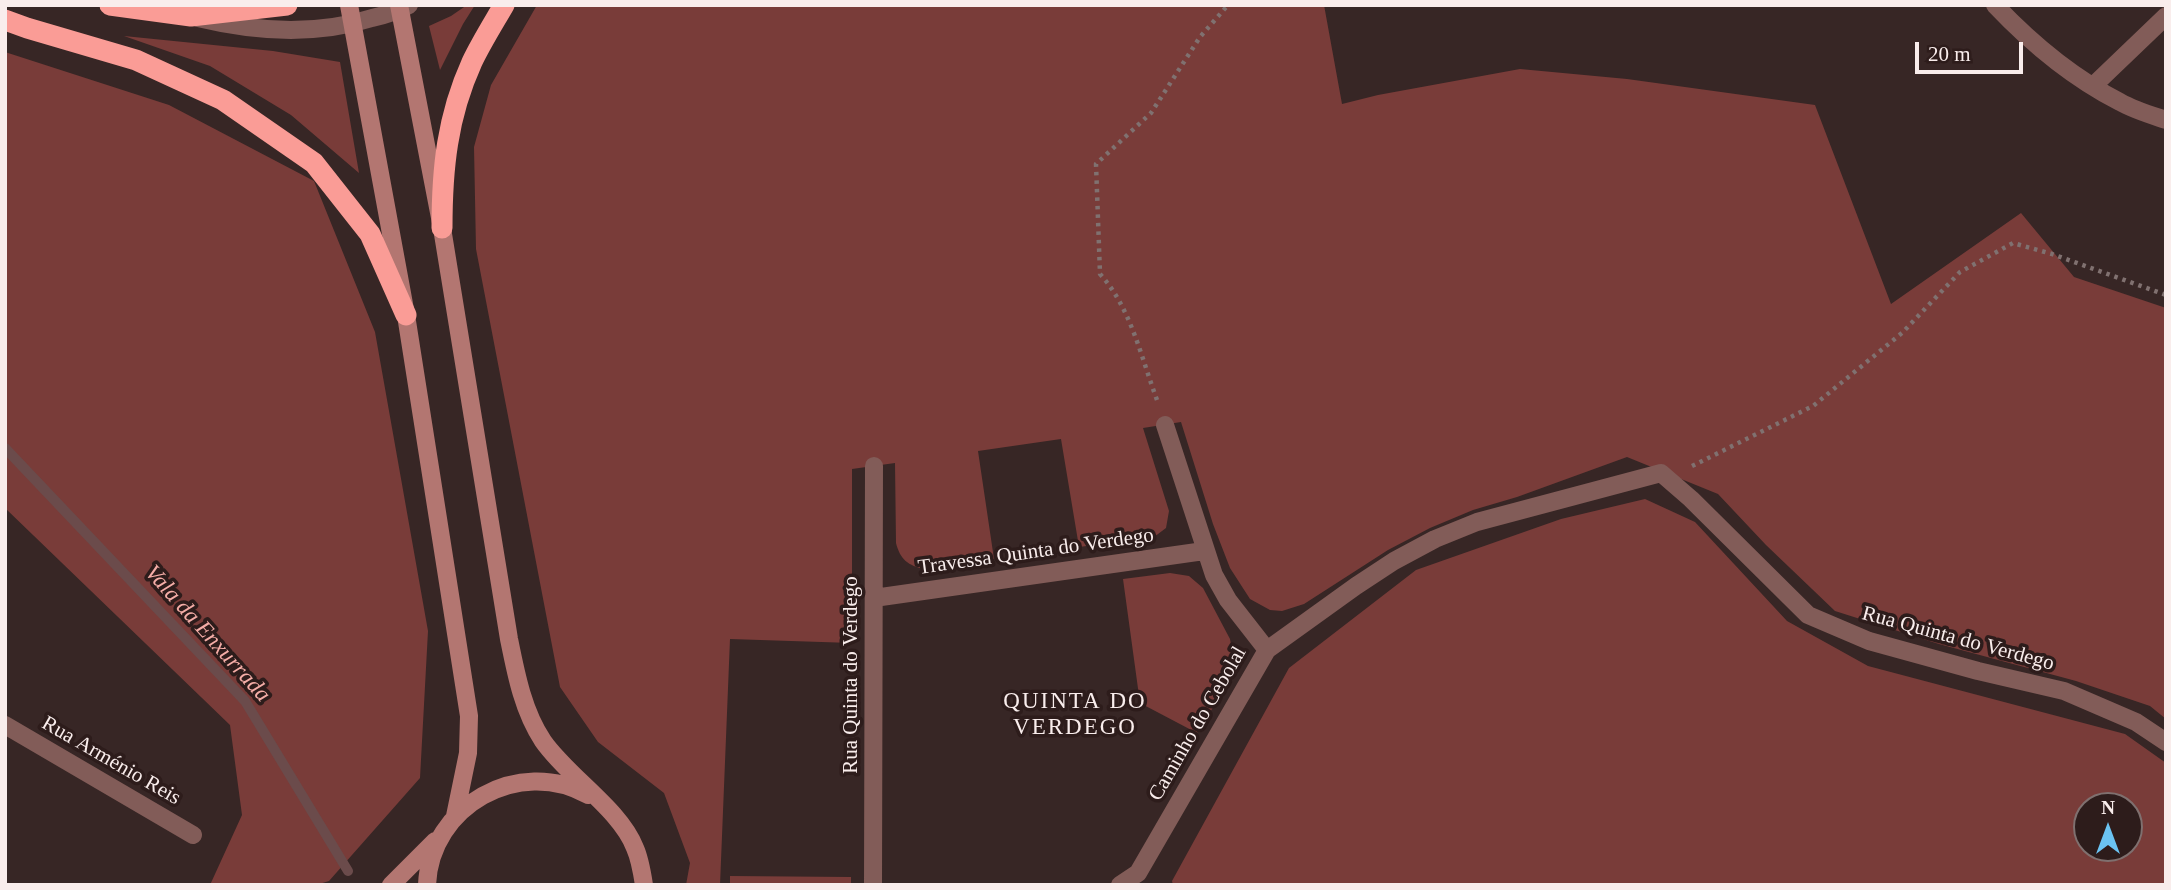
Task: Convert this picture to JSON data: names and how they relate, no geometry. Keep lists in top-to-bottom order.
{
  "streets": {
    "street": [
      "Travessa Quinta do Verdego",
      "Rua Quinta do Verdego",
      "Caminho do Cebolal",
      "Rua Arménio Reis"
    ]
  },
  "crossings": [
    ["Travessa Quinta do Verdego", "Rua Quinta do Verdego"],
    ["Travessa Quinta do Verdego", "Caminho do Cebolal"]
  ],
  "districts": ["QUINTA DO VERDEGO"],
  "water": ["Vala da Enxurrada"],
  "scale_bar": "20 m",
  "north": "top"
}
